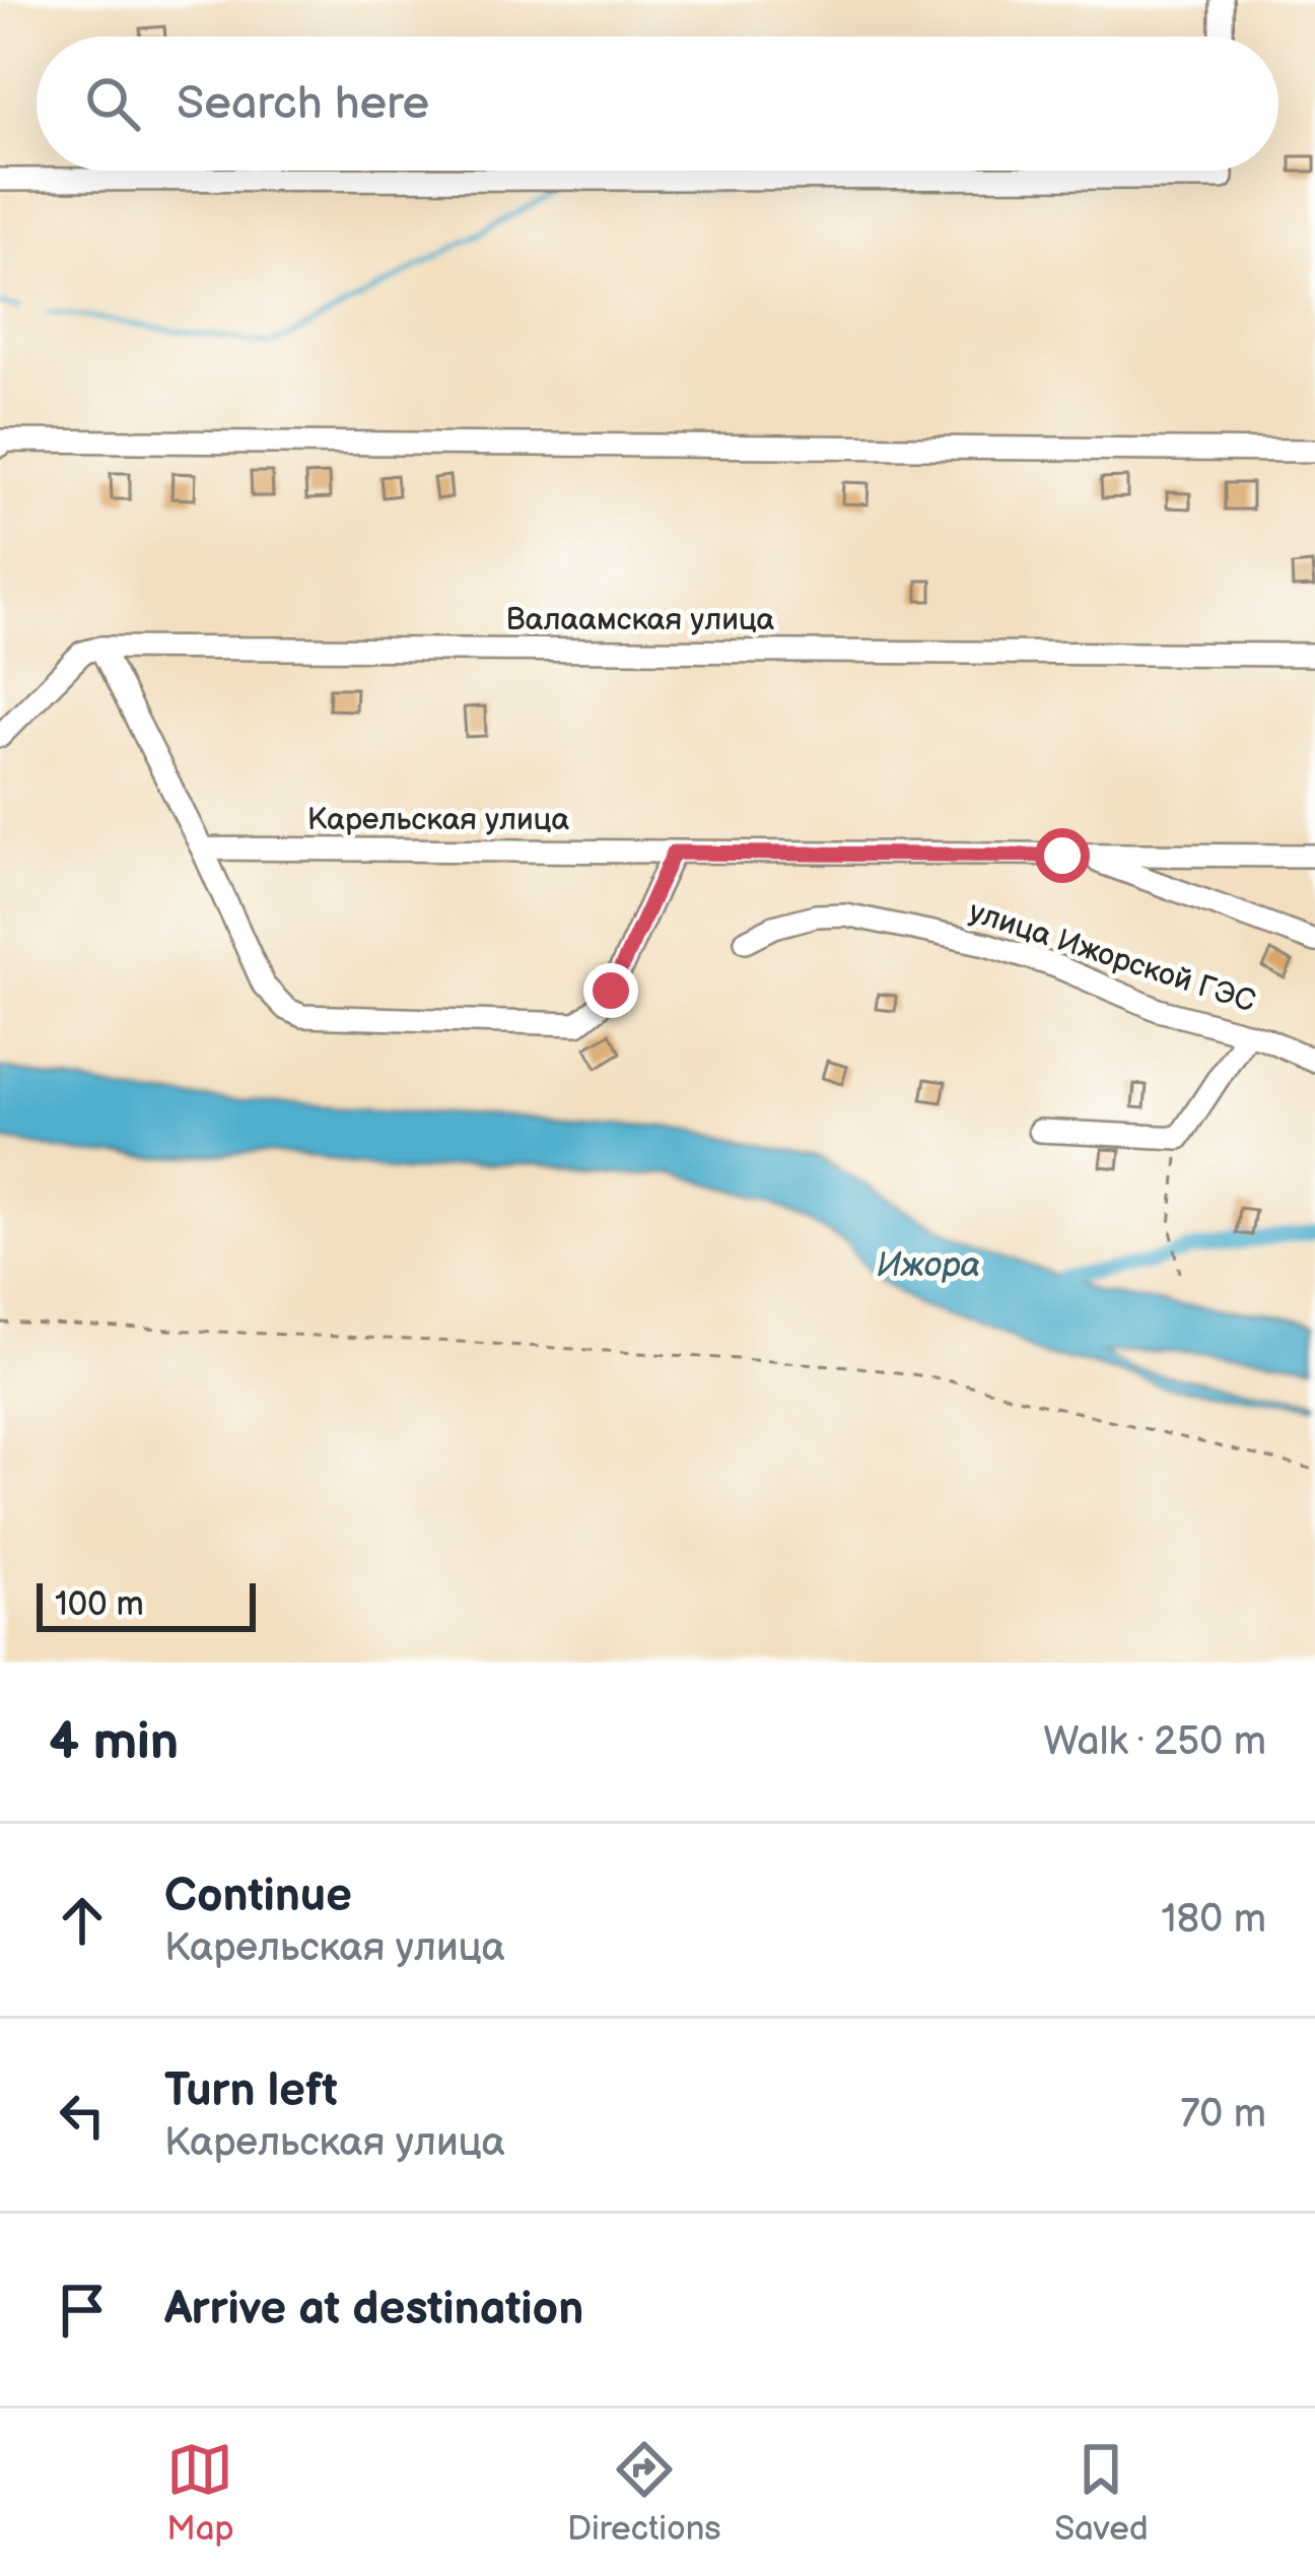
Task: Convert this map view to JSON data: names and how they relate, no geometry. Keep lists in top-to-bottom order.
{
  "streets": {
    "street": ["Валаамская улица", "Карельская улица", "улица Ижорской ГЭС"]
  },
  "water": ["Ижора"],
  "scale_bar": "100 m",
  "page": {
    "search": "Search here",
    "scale": "100 m",
    "heading": ["4 min", "Walk · 250 m"],
    "list": [
      ["Continue", "Карельская улица", "180 m"],
      ["Turn left", "Карельская улица", "70 m"],
      "Arrive at destination"
    ],
    "nav": ["Map", "Directions", "Saved"]
  }
}
